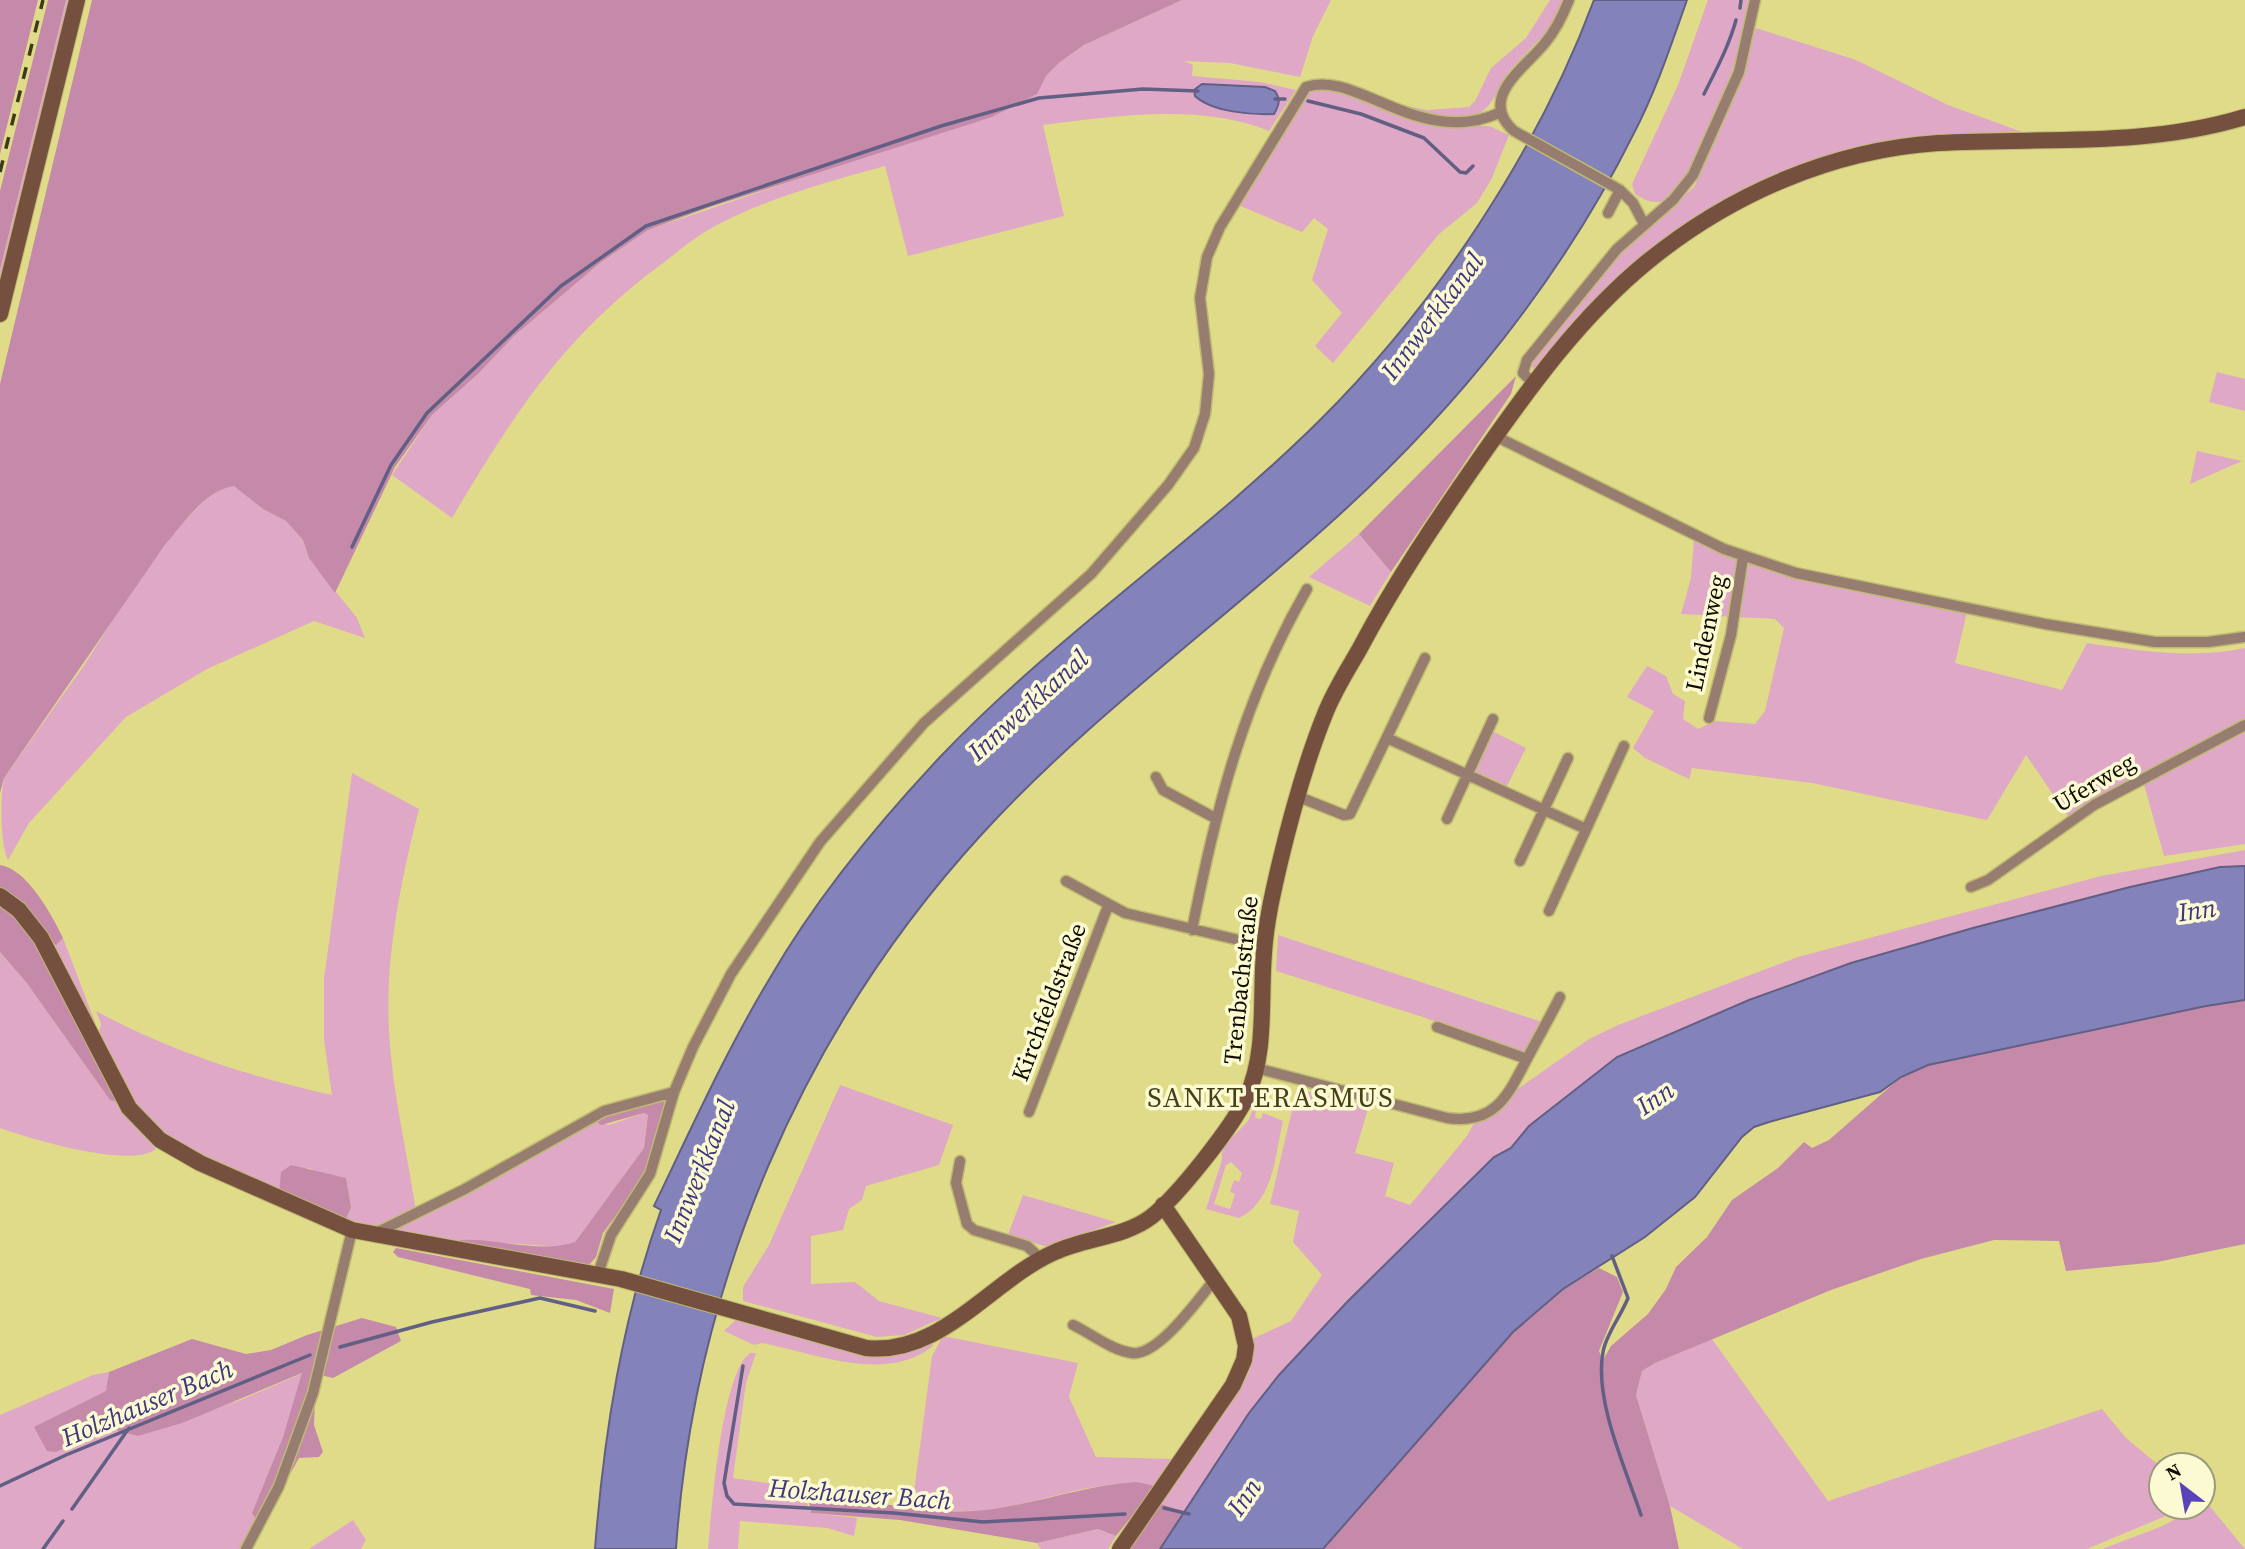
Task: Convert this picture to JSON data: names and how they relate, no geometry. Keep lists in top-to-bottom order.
{
  "streets": {
    "street": [
      "Lindenweg",
      "Uferweg",
      "Trenbachstraße",
      "Kirchfeldstraße"
    ]
  },
  "crossings": [
    ["Trenbachstraße", "Kirchfeldstraße"]
  ],
  "districts": ["SANKT ERASMUS"],
  "water": ["Innwerkkanal", "Inn", "Holzhauser Bach"],
  "north": "top left"
}
